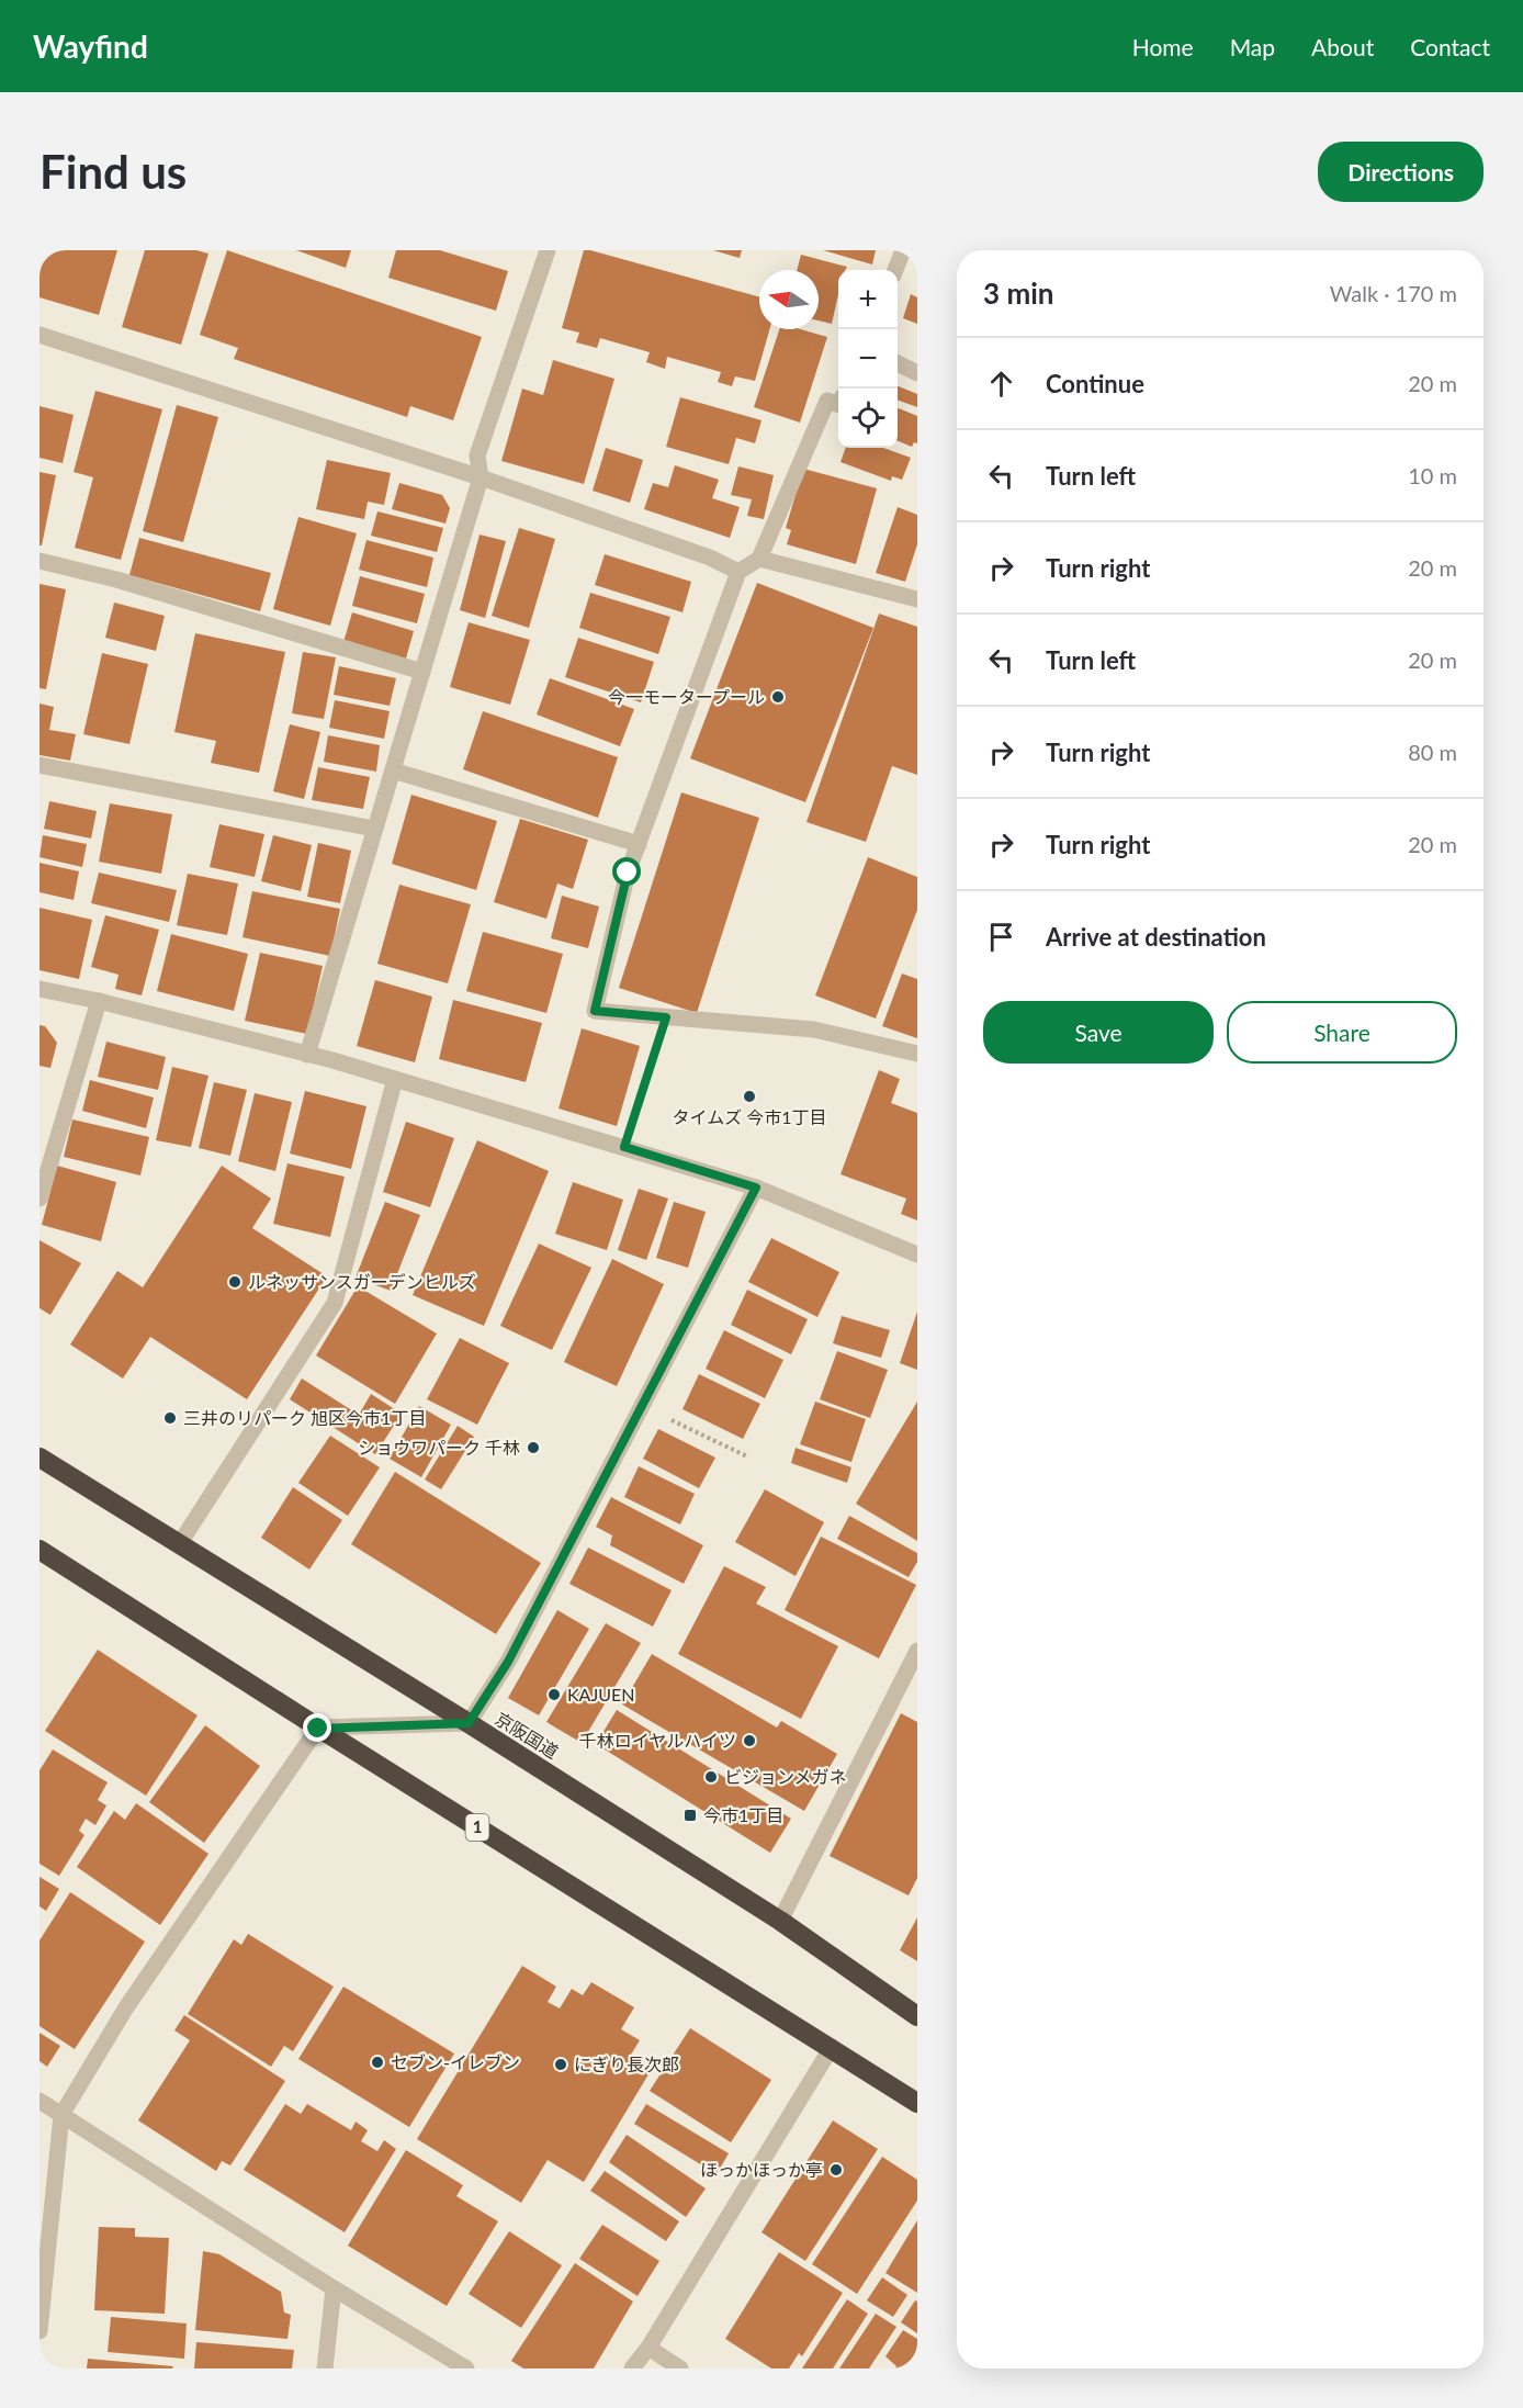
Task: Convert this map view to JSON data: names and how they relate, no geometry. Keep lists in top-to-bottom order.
{
  "streets": {
    "highway": ["京阪国道", "1"]
  },
  "places": {
    "other": [
      "今一モータープール",
      "タイムズ 今市1丁目",
      "ルネッサンスガーデンヒルズ",
      "三井のリパーク 旭区今市1丁目",
      "ショウワパーク 千林",
      "KAJUEN",
      "千林ロイヤルハイツ",
      "ビジョンメガネ",
      "セブン-イレブン",
      "にぎり長次郎",
      "ほっかほっか亭"
    ],
    "transit": ["今市1丁目"]
  },
  "north": "left",
  "page": {
    "header": "Wayfind",
    "nav": [
      "Home",
      "Map",
      "About",
      "Contact"
    ],
    "buttons": [
      "Directions",
      ["Save", "Share"]
    ],
    "title": "Find us",
    "heading": ["3 min", "Walk · 170 m"],
    "map_buttons": ["+", "−"],
    "list": [
      ["Continue", "20 m"],
      ["Turn left", "10 m"],
      ["Turn right", "20 m"],
      ["Turn left", "20 m"],
      ["Turn right", "80 m"],
      ["Turn right", "20 m"],
      "Arrive at destination"
    ]
  }
}
